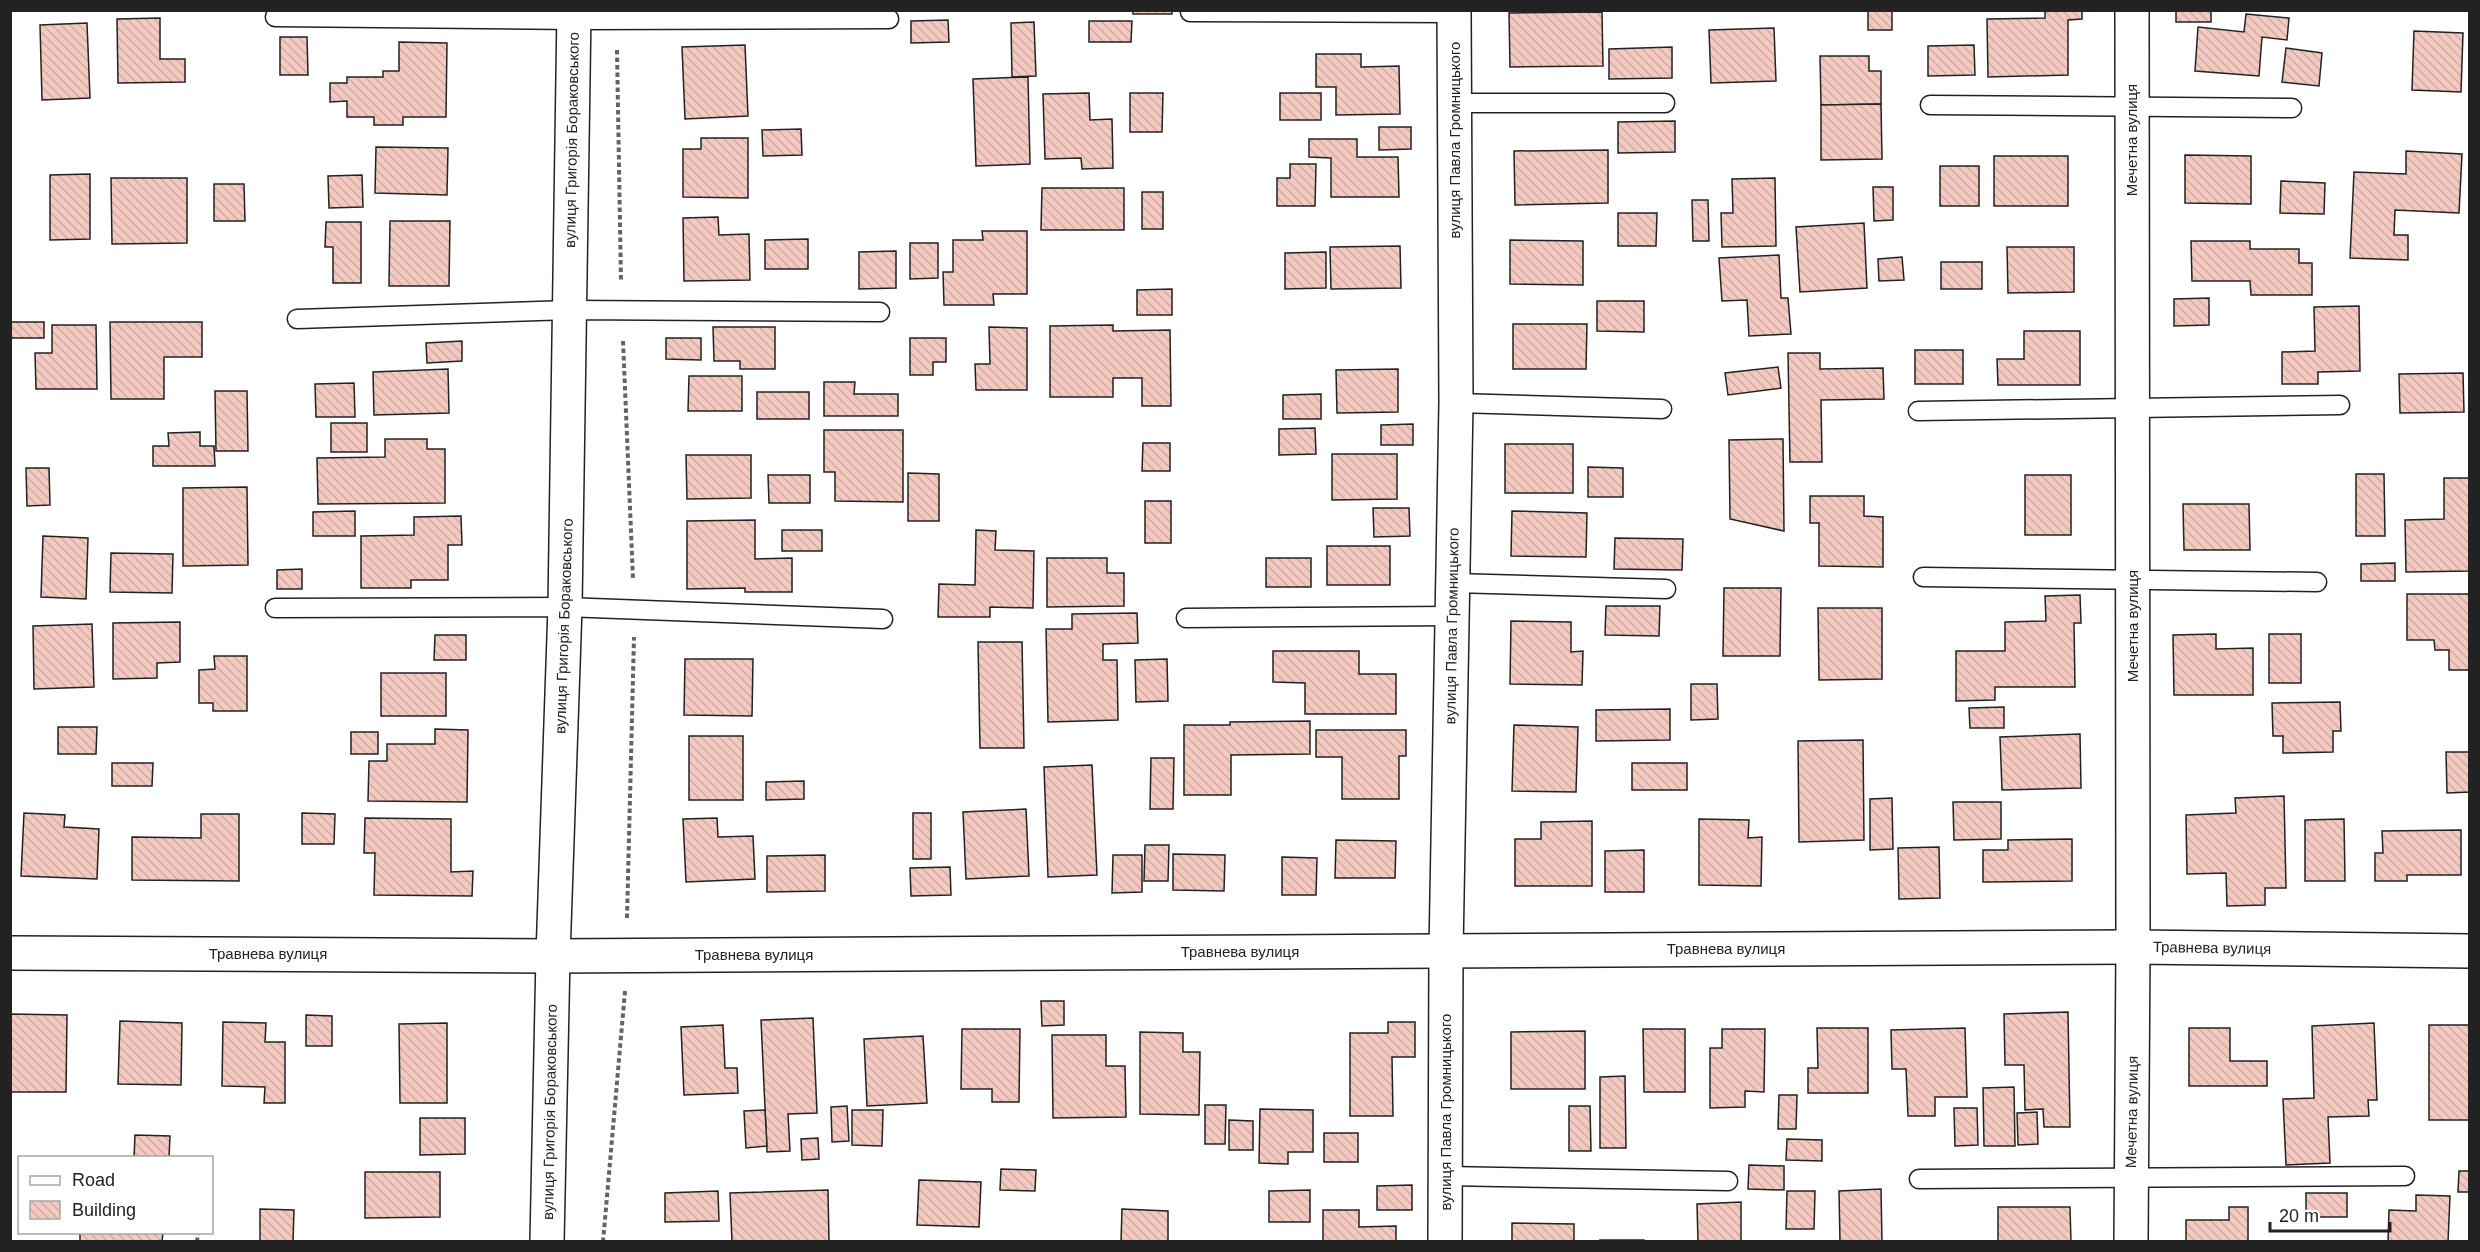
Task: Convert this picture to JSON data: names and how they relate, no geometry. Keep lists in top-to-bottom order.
{
  "streets": {
    "street": [
      "вулиця Григорія Бораковського",
      "вулиця Павла Громницького",
      "Мечетна вулиця",
      "Травнева вулиця"
    ]
  },
  "crossings": [
    ["вулиця Григорія Бораковського", "Травнева вулиця"],
    ["вулиця Павла Громницького", "Травнева вулиця"],
    ["Мечетна вулиця", "Травнева вулиця"]
  ],
  "legend": ["Road", "Building"],
  "scale_bar": "20 m"
}
